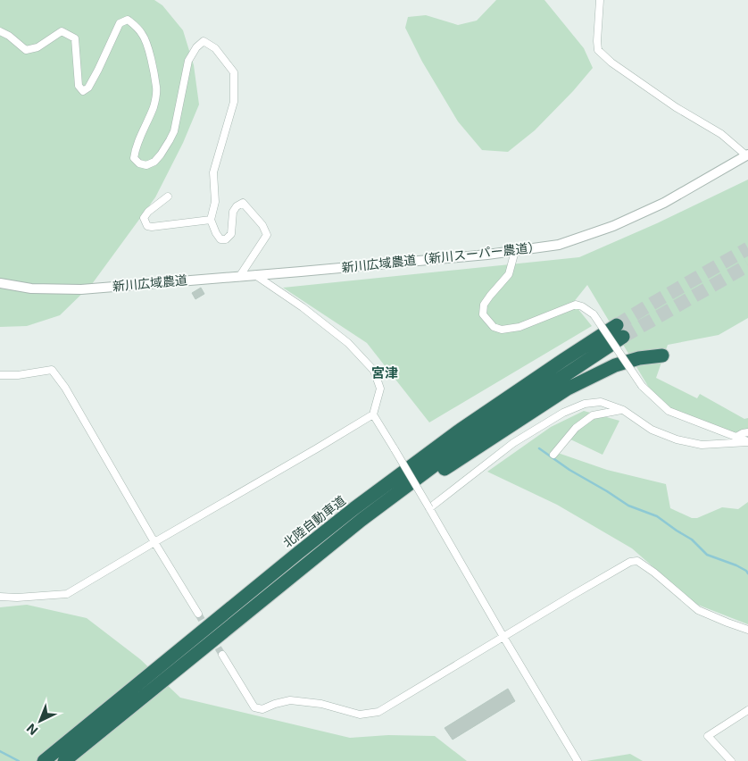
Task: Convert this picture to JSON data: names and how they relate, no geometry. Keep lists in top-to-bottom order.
{
  "streets": {
    "highway": ["北陸自動車道"],
    "street": ["新川広域農道（新川スーパー農道）", "新川広域農道"]
  },
  "crossings": [
    ["新川広域農道（新川スーパー農道）", "新川広域農道"]
  ],
  "districts": ["宮津"],
  "north": "bottom left"
}
